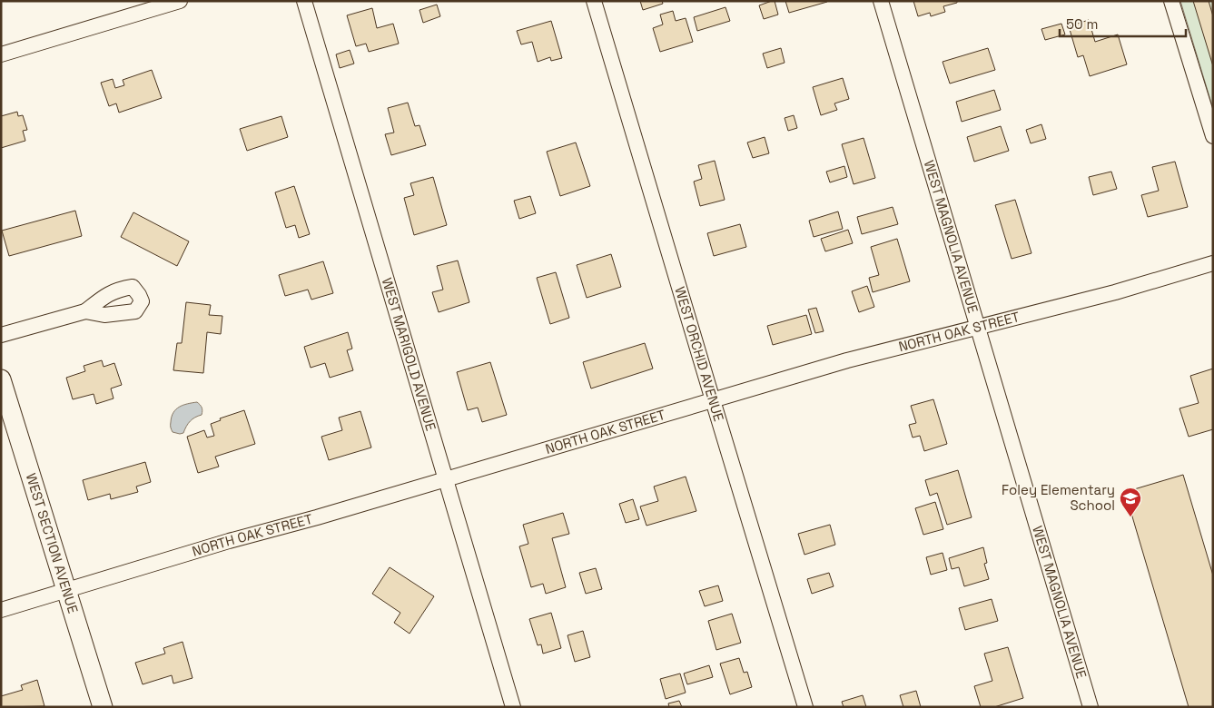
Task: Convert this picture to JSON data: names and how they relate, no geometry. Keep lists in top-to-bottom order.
{
  "streets": {
    "street": [
      "WEST MAGNOLIA AVENUE",
      "NORTH OAK STREET",
      "WEST MARIGOLD AVENUE",
      "WEST ORCHID AVENUE",
      "WEST SECTION AVENUE"
    ]
  },
  "crossings": [
    ["WEST MAGNOLIA AVENUE", "NORTH OAK STREET"],
    ["NORTH OAK STREET", "WEST MARIGOLD AVENUE"],
    ["NORTH OAK STREET", "WEST ORCHID AVENUE"],
    ["NORTH OAK STREET", "WEST SECTION AVENUE"]
  ],
  "places": {
    "school or university": ["Foley Elementary School"]
  },
  "scale_bar": "50 m"
}
